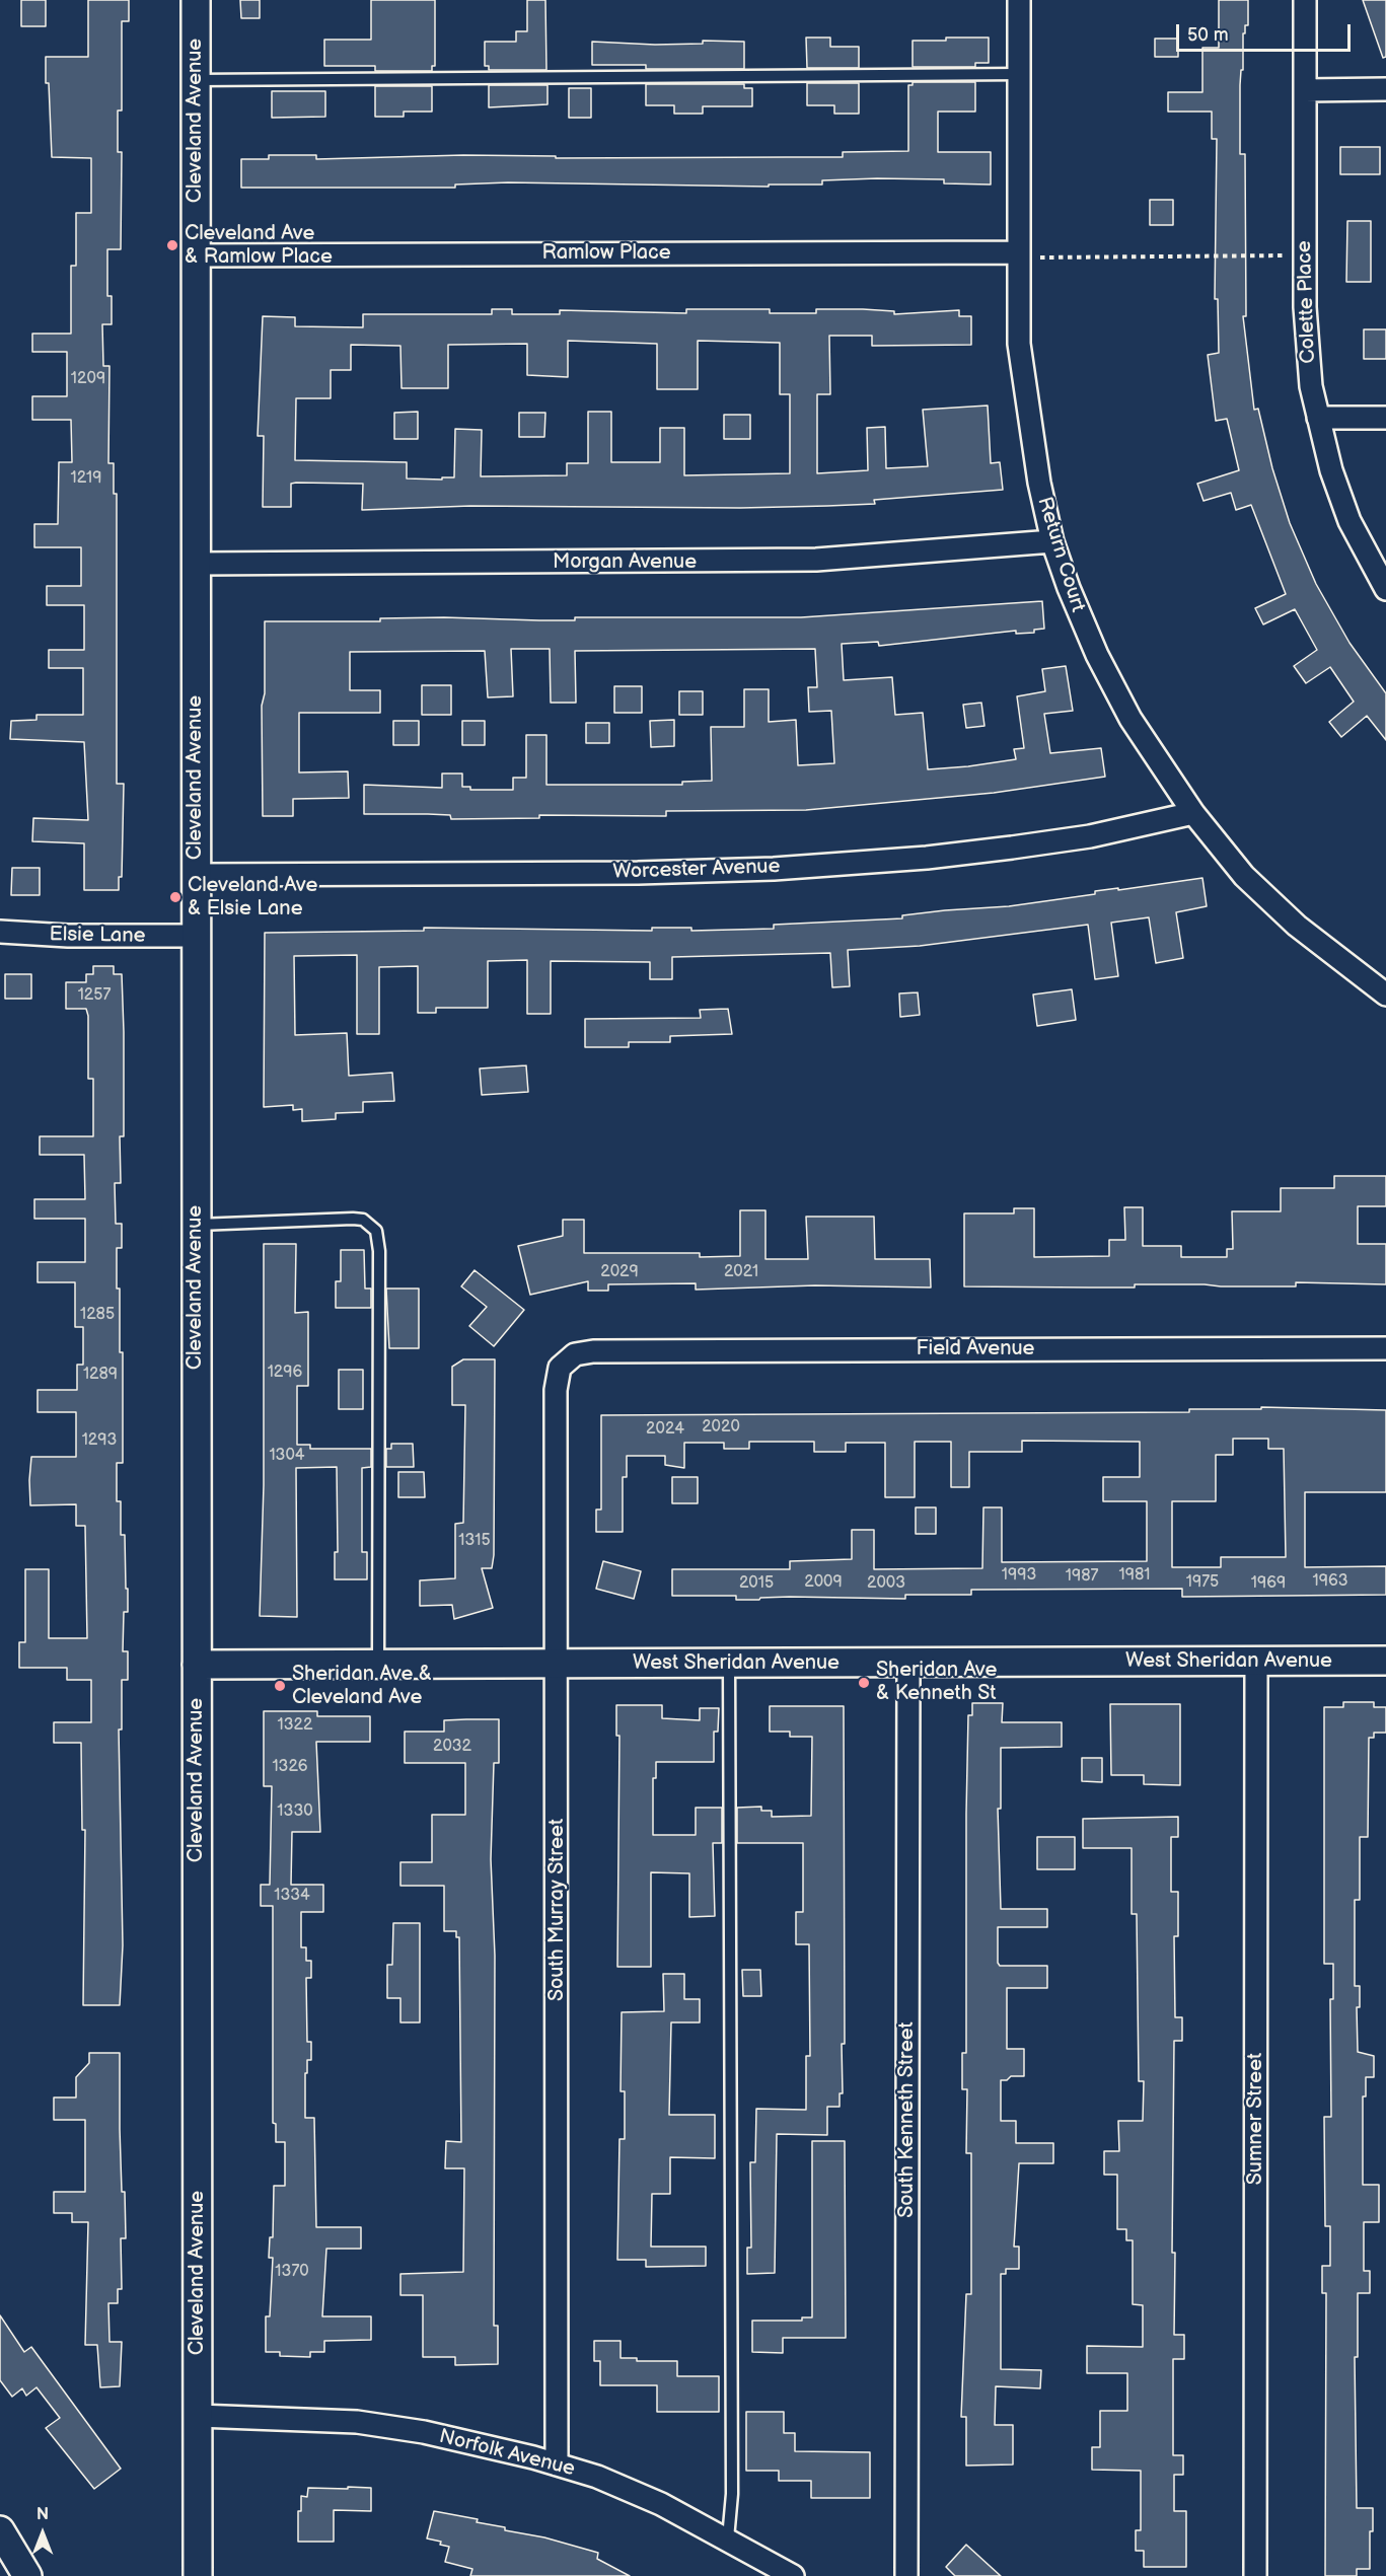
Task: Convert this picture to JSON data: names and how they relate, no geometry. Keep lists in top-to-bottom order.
{
  "streets": {
    "street": [
      "Cleveland Avenue",
      "Ramlow Place",
      "Colette Place",
      "Return Court",
      "Morgan Avenue",
      "Worcester Avenue",
      "Elsie Lane",
      "Field Avenue",
      "West Sheridan Avenue",
      "South Murray Street",
      "Sumner Street",
      "South Kenneth Street",
      "Norfolk Avenue"
    ]
  },
  "crossings": [
    ["Cleveland Avenue", "Ramlow Place"],
    ["Cleveland Avenue", "Morgan Avenue"],
    ["Cleveland Avenue", "Worcester Avenue"],
    ["Cleveland Avenue", "Elsie Lane"],
    ["Cleveland Avenue", "West Sheridan Avenue"],
    ["Cleveland Avenue", "Norfolk Avenue"],
    ["Ramlow Place", "Return Court"],
    ["Return Court", "Morgan Avenue"],
    ["Return Court", "Worcester Avenue"],
    ["Field Avenue", "South Murray Street"],
    ["West Sheridan Avenue", "South Murray Street"],
    ["West Sheridan Avenue", "Sumner Street"],
    ["West Sheridan Avenue", "South Kenneth Street"],
    ["South Murray Street", "Norfolk Avenue"]
  ],
  "places": [
    "Cleveland Ave & Ramlow Place",
    "Cleveland Ave & Elsie Lane",
    "Sheridan Ave & Kenneth St",
    "Sheridan Ave & Cleveland Ave"
  ],
  "house_numbers": [
    "1209",
    "1219",
    "1257",
    "2029",
    "2021",
    "1285",
    "1296",
    "1289",
    "2020",
    "2024",
    "1293",
    "1304",
    "1315",
    "1993",
    "1981",
    "1987",
    "1963",
    "2009",
    "1975",
    "2015",
    "2003",
    "1969",
    "1322",
    "2032",
    "1326",
    "1330",
    "1334",
    "1370"
  ],
  "scale_bar": "50 m",
  "north": "top"
}
